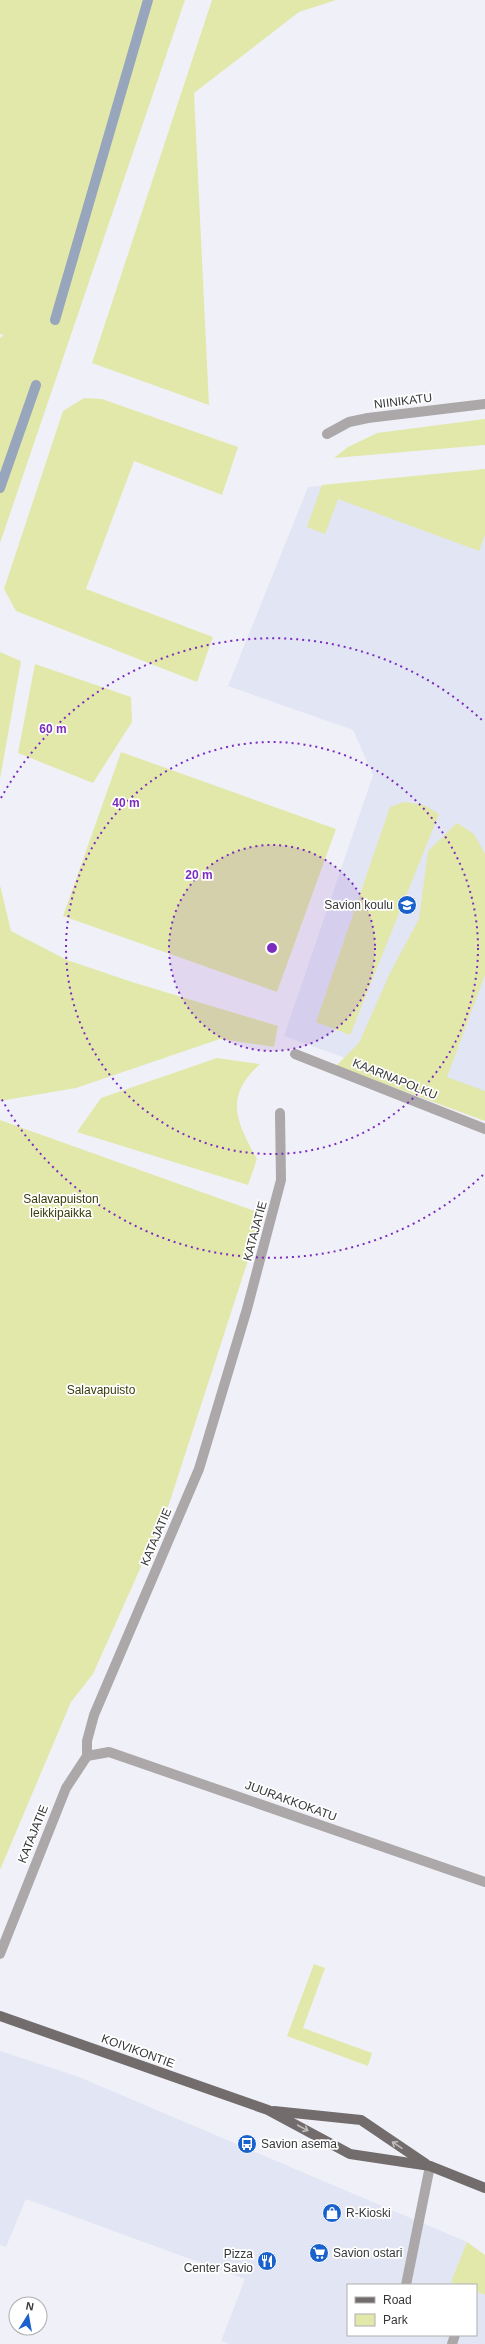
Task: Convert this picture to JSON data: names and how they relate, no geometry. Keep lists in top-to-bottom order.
{
  "streets": {
    "main road": ["KOIVIKONTIE"],
    "street": [
      "NIINIKATU",
      "KAARNAPOLKU",
      "KATAJATIE",
      "JUURAKKOKATU"
    ]
  },
  "crossings": [
    ["KATAJATIE", "JUURAKKOKATU"]
  ],
  "parks": ["Salavapuiston leikkipaikka", "Salavapuisto"],
  "places": {
    "school or university": ["Savion koulu"],
    "bus stop": ["Savion asema"],
    "shop": ["R-Kioski"],
    "supermarket": ["Savion ostari"],
    "restaurant": ["Pizza Center Savio"]
  },
  "legend": ["Road", "Park"],
  "north": "top",
  "rings": ["60 m", "40 m", "20 m"]
}
